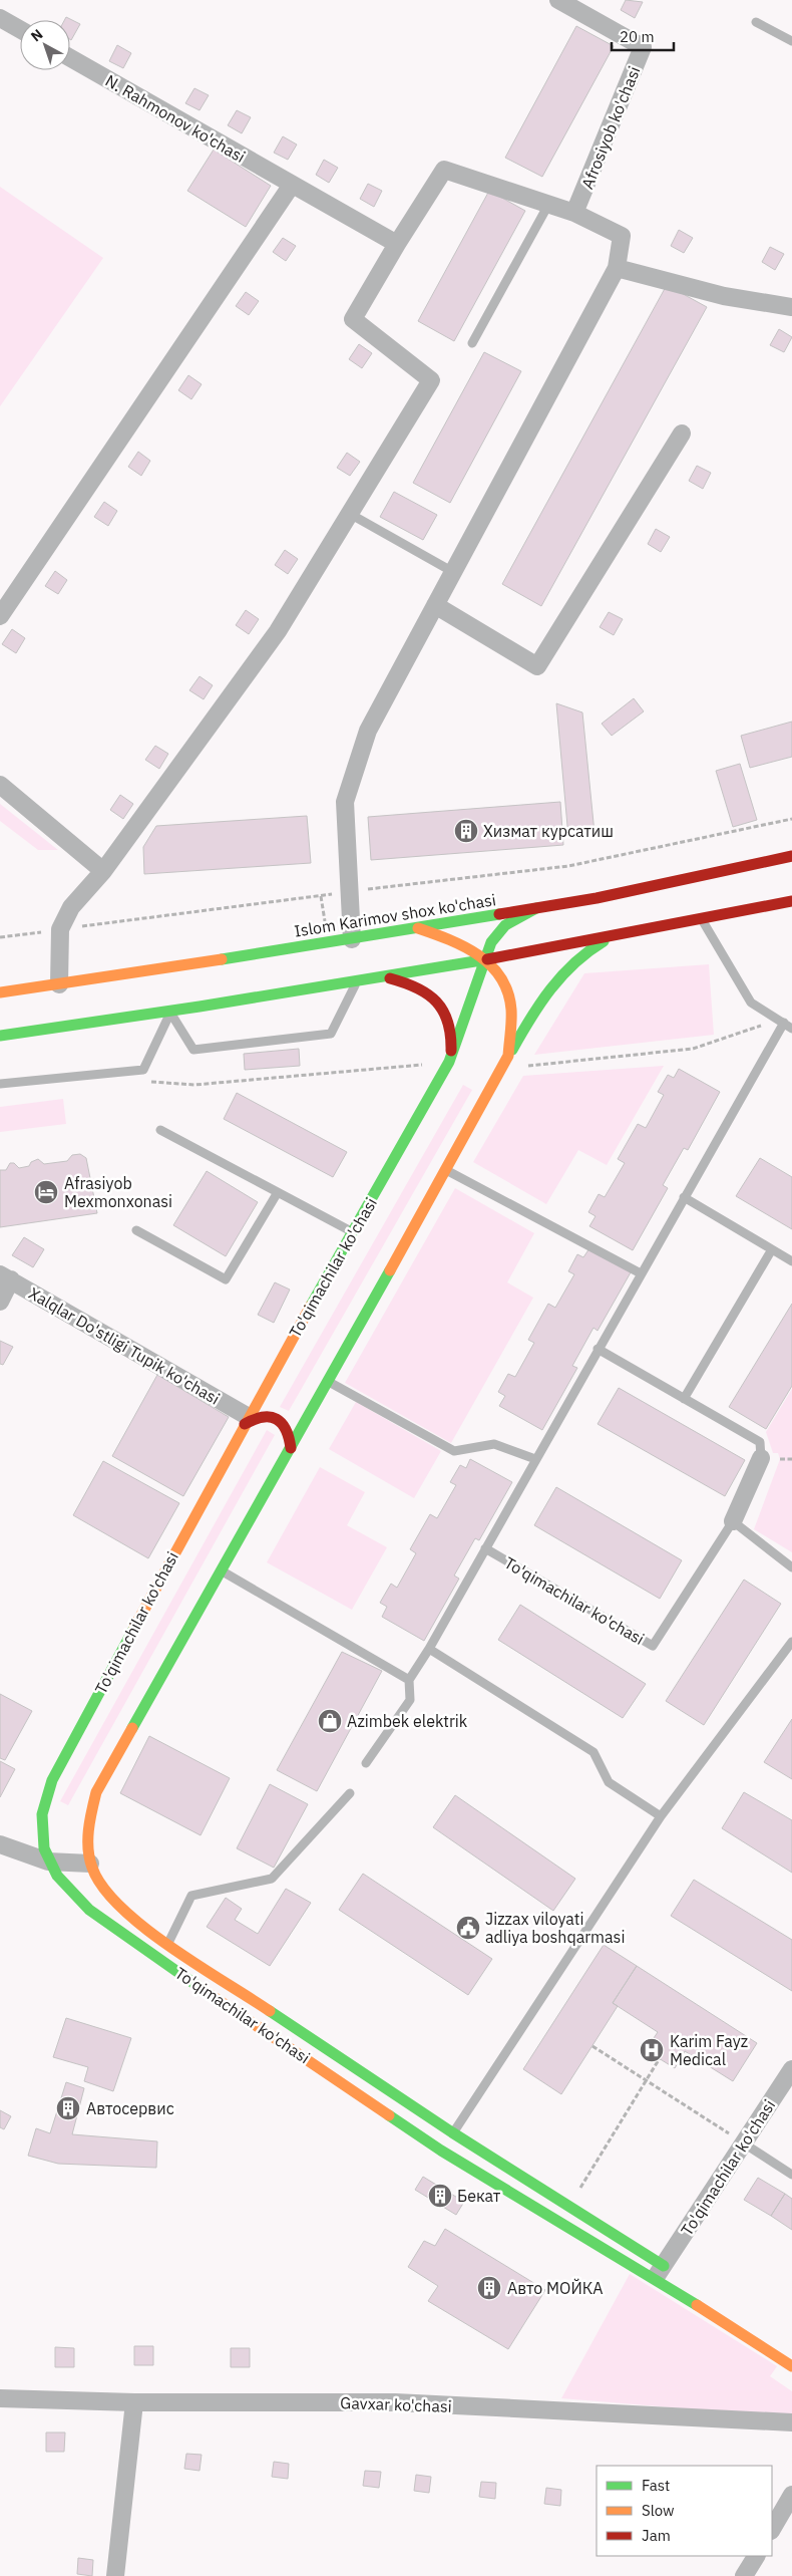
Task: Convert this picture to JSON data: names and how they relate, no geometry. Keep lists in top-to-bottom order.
{
  "streets": {
    "main road": ["Islom Karimov shox ko'chasi", "To'qimachilar ko'chasi"],
    "street": [
      "N. Rahmonov ko'chasi",
      "Afrosiyob ko'chasi",
      "Xalqlar Do'stligi Tupik ko'chasi",
      "Gavxar ko'chasi"
    ]
  },
  "crossings": [
    ["Islom Karimov shox ko'chasi", "To'qimachilar ko'chasi"],
    ["To'qimachilar ko'chasi", "Xalqlar Do'stligi Tupik ko'chasi"]
  ],
  "places": {
    "building": [
      "Хизмат курсатиш",
      "Автосервис",
      "Бекат",
      "Авто МОЙКА"
    ],
    "hotel": ["Afrasiyob Mexmonxonasi"],
    "shop": ["Azimbek elektrik"],
    "public building": ["Jizzax viloyati adliya boshqarmasi"],
    "hospital": ["Karim Fayz Medical"]
  },
  "legend": ["Fast", "Slow", "Jam"],
  "scale_bar": "20 m",
  "north": "top left"
}
